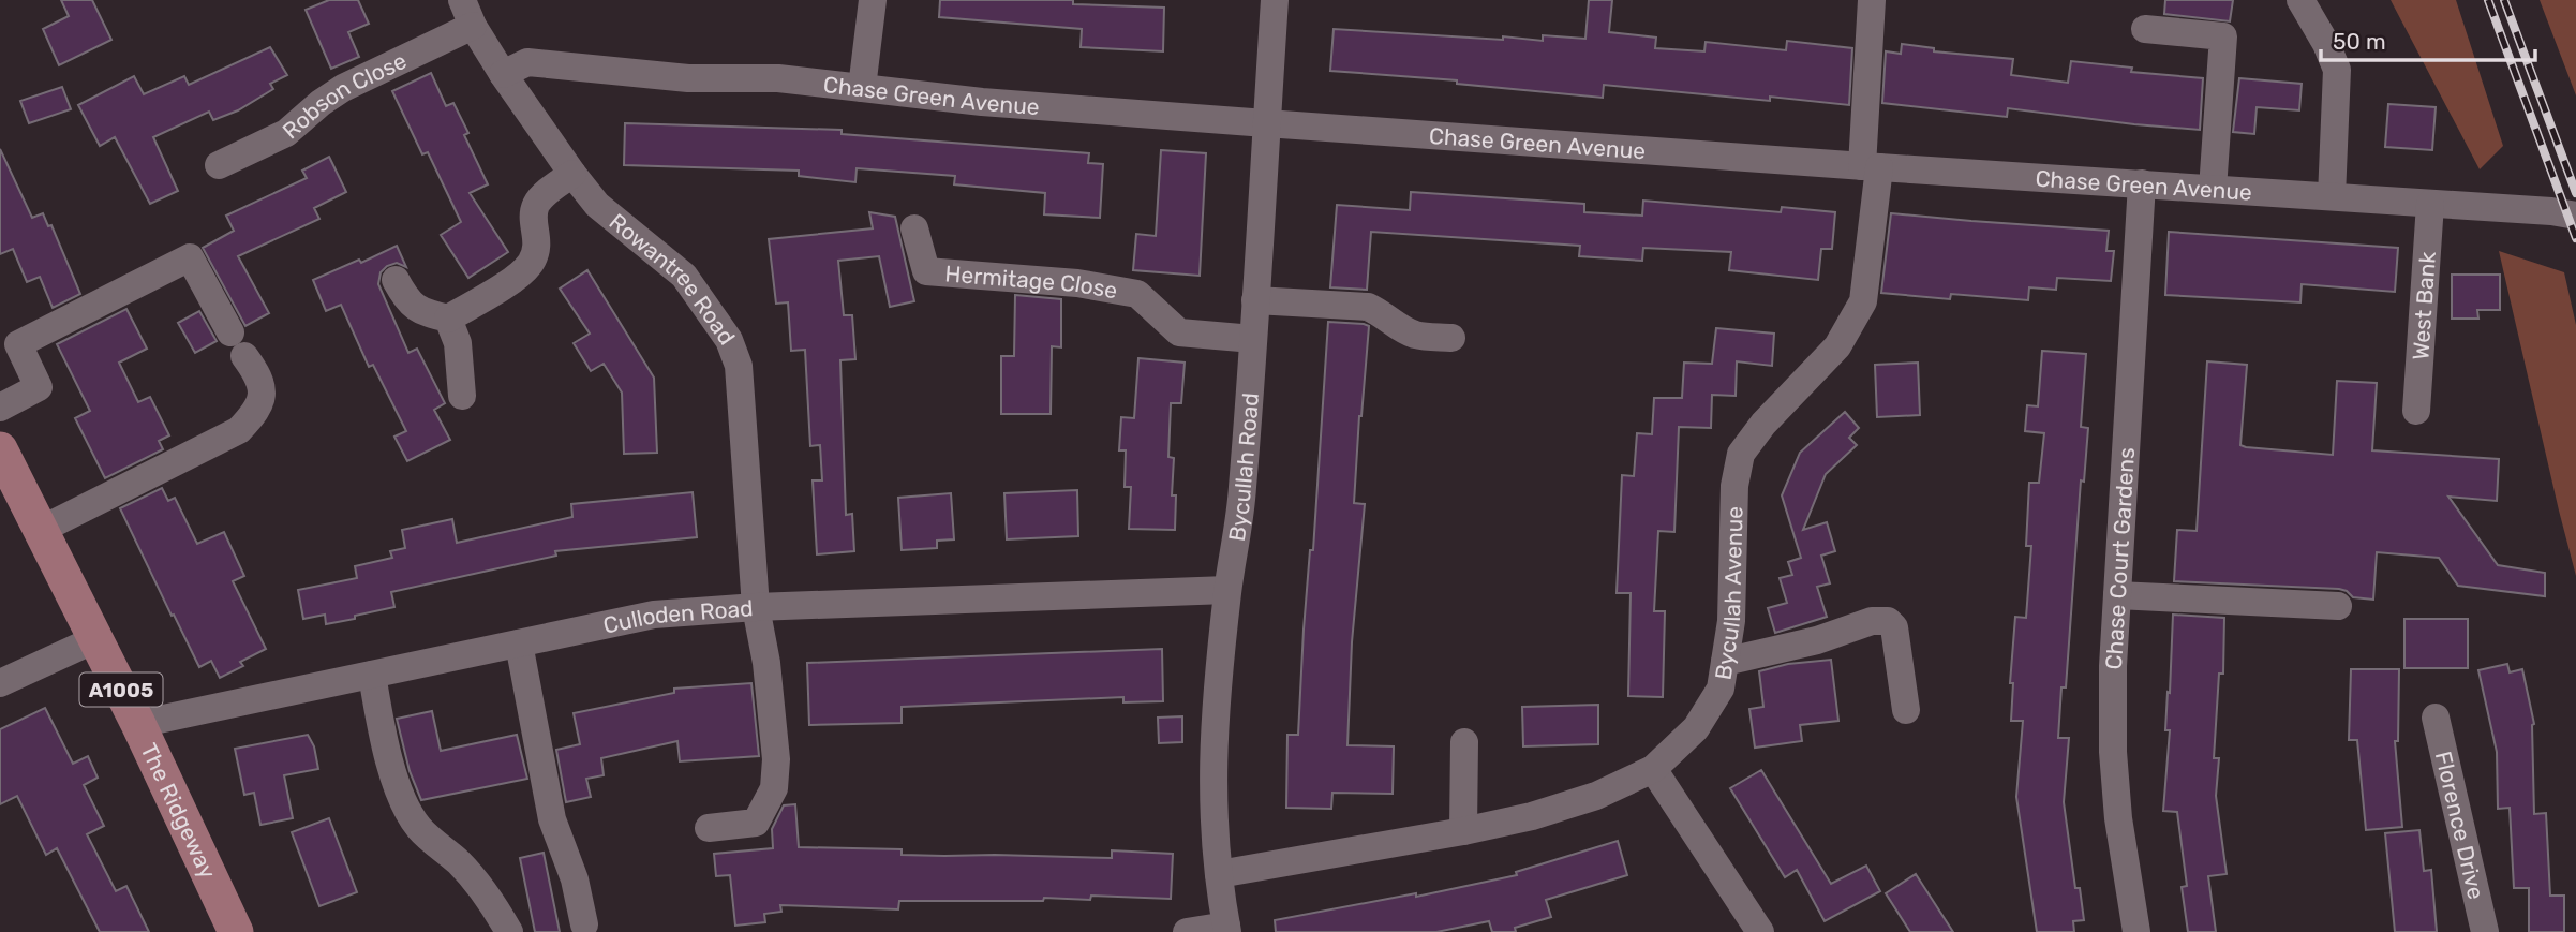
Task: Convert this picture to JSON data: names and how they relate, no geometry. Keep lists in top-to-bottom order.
{
  "streets": {
    "main road": ["A1005", "The Ridgeway"],
    "street": [
      "Chase Green Avenue",
      "Robson Close",
      "Rowantree Road",
      "Hermitage Close",
      "West Bank",
      "Bycullah Road",
      "Chase Court Gardens",
      "Bycullah Avenue",
      "Culloden Road",
      "Florence Drive"
    ]
  },
  "crossings": [
    ["Chase Green Avenue", "Rowantree Road"],
    ["Chase Green Avenue", "West Bank"],
    ["Chase Green Avenue", "Bycullah Road"],
    ["Chase Green Avenue", "Chase Court Gardens"],
    ["Chase Green Avenue", "Bycullah Avenue"],
    ["Robson Close", "Rowantree Road"],
    ["Rowantree Road", "Culloden Road"],
    ["Hermitage Close", "Bycullah Road"],
    ["Bycullah Road", "Bycullah Avenue"],
    ["Bycullah Road", "Culloden Road"],
    ["Culloden Road", "The Ridgeway"]
  ],
  "scale_bar": "50 m"
}
